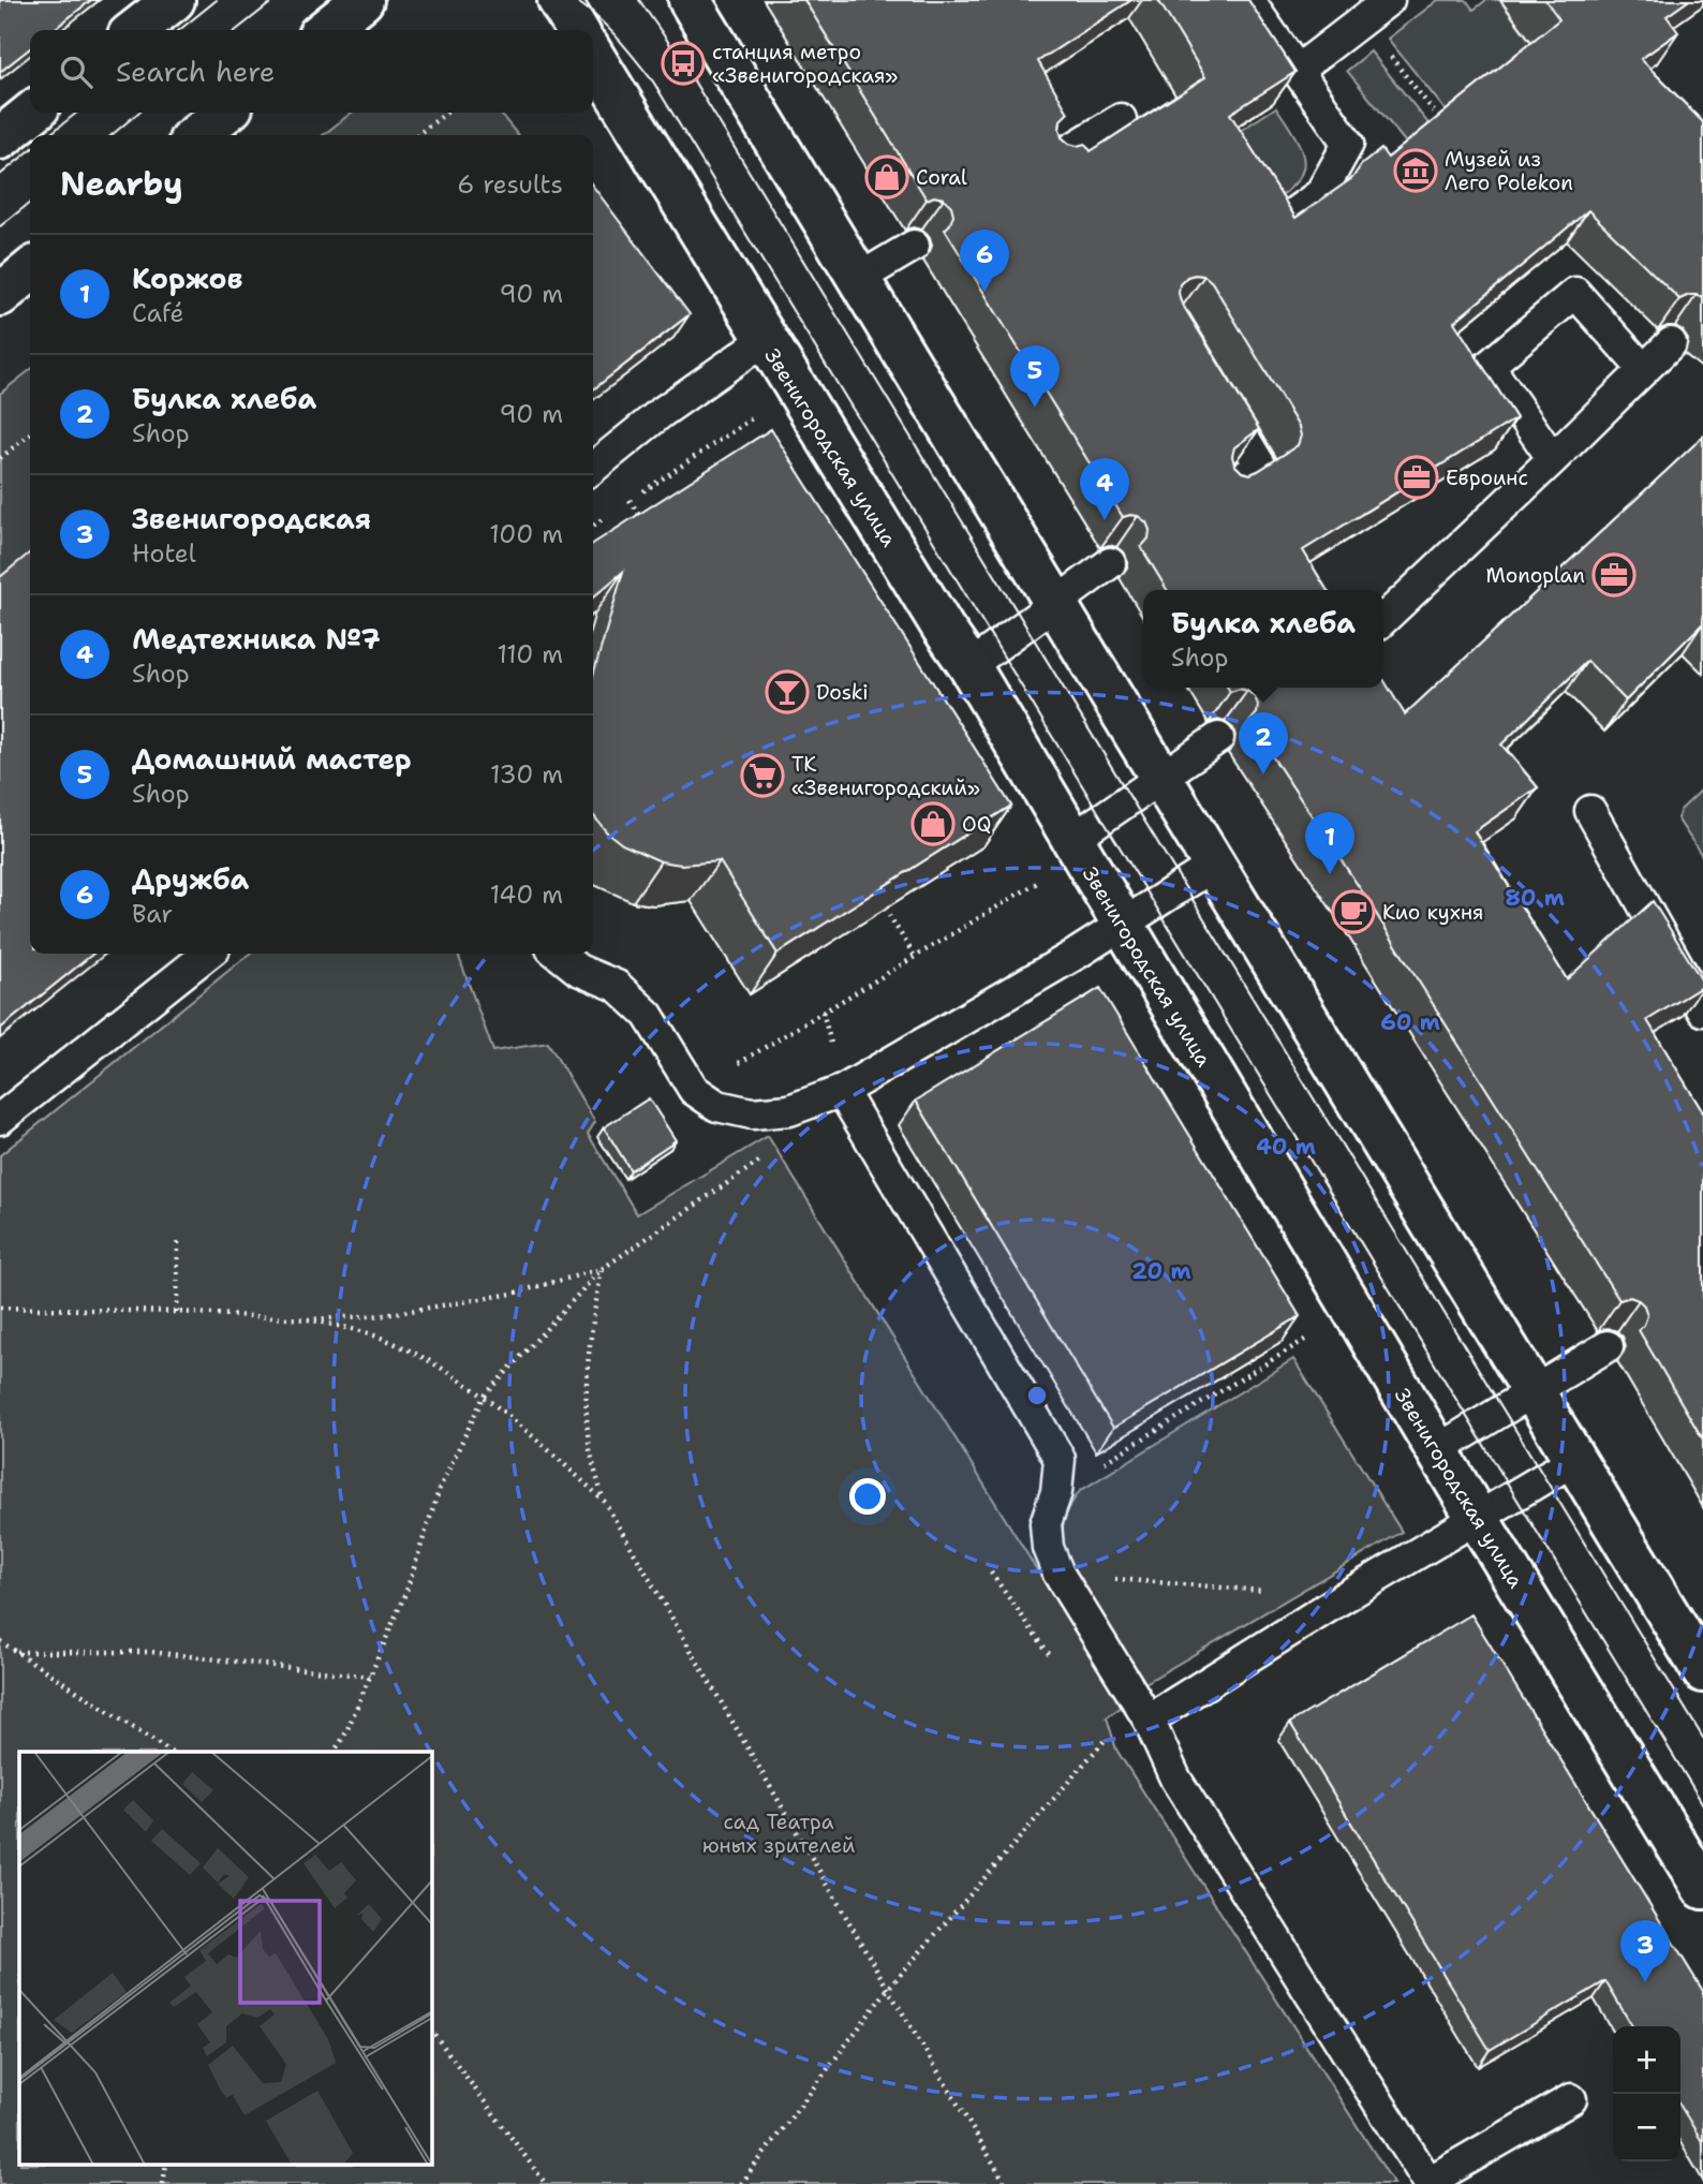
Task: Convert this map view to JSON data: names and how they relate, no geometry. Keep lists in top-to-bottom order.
{
  "streets": {
    "main road": ["Звенигородская улица"]
  },
  "parks": ["сад Театра юных зрителей"],
  "places": {
    "bus stop": ["станция метро «Звенигородская»"],
    "museum": ["Музей из Лего Polekon"],
    "shop": ["Coral", "OQ"],
    "office": ["Евроинс", "Monoplan"],
    "bar": ["Doski"],
    "supermarket": ["ТК «Звенигородский»"],
    "cafe": ["Кио кухня"]
  },
  "page": {
    "search": "Search here",
    "heading": ["Nearby", "6 results"],
    "pins": [
      "6",
      "5",
      "4",
      "2",
      "1",
      "3"
    ],
    "list": [
      {
        "mark": "1",
        "name": "Коржов",
        "note": "Café",
        "value": "90 m"
      },
      {
        "mark": "2",
        "name": "Булка хлеба",
        "note": "Shop",
        "value": "90 m"
      },
      {
        "mark": "3",
        "name": "Звенигородская",
        "note": "Hotel",
        "value": "100 m"
      },
      {
        "mark": "4",
        "name": "Медтехника №7",
        "note": "Shop",
        "value": "110 m"
      },
      {
        "mark": "5",
        "name": "Домашний мастер",
        "note": "Shop",
        "value": "130 m"
      },
      {
        "mark": "6",
        "name": "Дружба",
        "note": "Bar",
        "value": "140 m"
      }
    ],
    "popup": ["Булка хлеба", "Shop"],
    "map_buttons": ["+", "−"]
  },
  "rings": [
    "80 m",
    "60 m",
    "40 m",
    "20 m"
  ]
}
